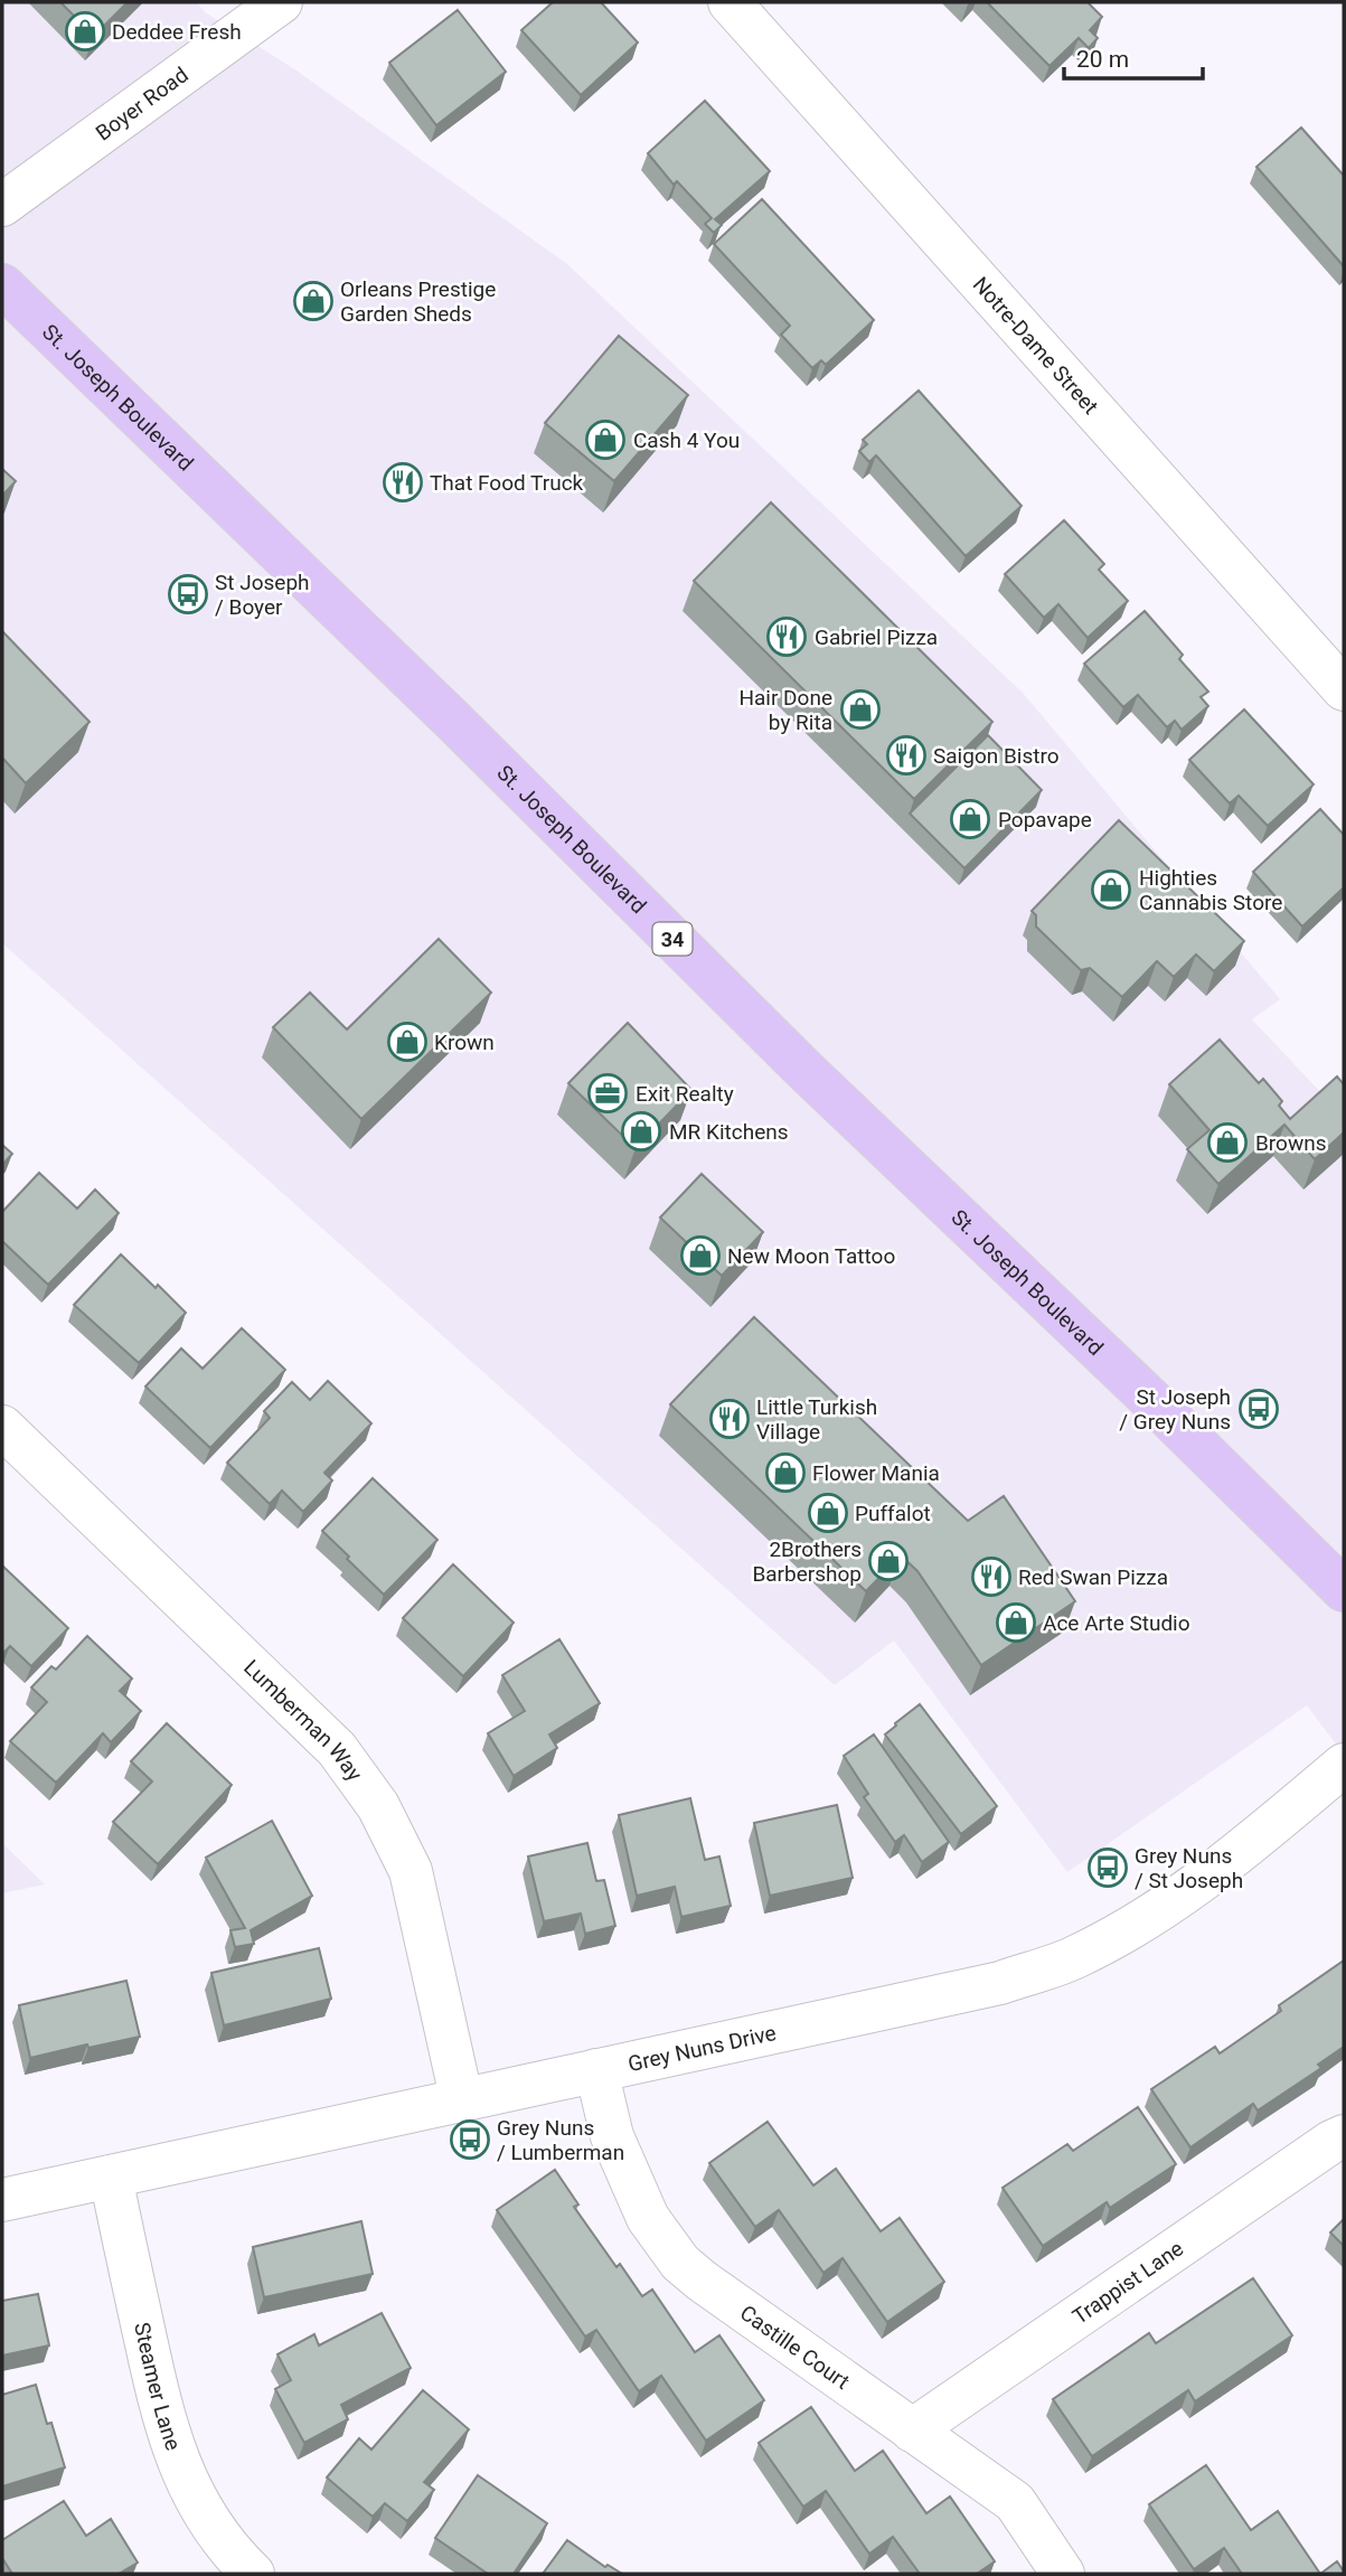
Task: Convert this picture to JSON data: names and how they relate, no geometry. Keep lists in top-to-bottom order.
{
  "streets": {
    "main road": ["St. Joseph Boulevard", "34"],
    "street": [
      "Boyer Road",
      "Notre-Dame Street",
      "Lumberman Way",
      "Grey Nuns Drive",
      "Trappist Lane",
      "Castille Court",
      "Steamer Lane"
    ]
  },
  "crossings": [
    ["Lumberman Way", "Grey Nuns Drive"],
    ["Grey Nuns Drive", "Castille Court"],
    ["Grey Nuns Drive", "Steamer Lane"],
    ["Trappist Lane", "Castille Court"]
  ],
  "places": {
    "shop": [
      "Deddee Fresh",
      "Orleans Prestige Garden Sheds",
      "Cash 4 You",
      "Hair Done by Rita",
      "Popavape",
      "Highties Cannabis Store",
      "Krown",
      "MR Kitchens",
      "Browns",
      "New Moon Tattoo",
      "Flower Mania",
      "Puffalot",
      "2Brothers Barbershop",
      "Ace Arte Studio"
    ],
    "restaurant": [
      "That Food Truck",
      "Gabriel Pizza",
      "Saigon Bistro",
      "Little Turkish Village",
      "Red Swan Pizza"
    ],
    "bus stop": [
      "St Joseph / Boyer",
      "St Joseph / Grey Nuns",
      "Grey Nuns / St Joseph",
      "Grey Nuns / Lumberman"
    ],
    "office": ["Exit Realty"]
  },
  "scale_bar": "20 m"
}
